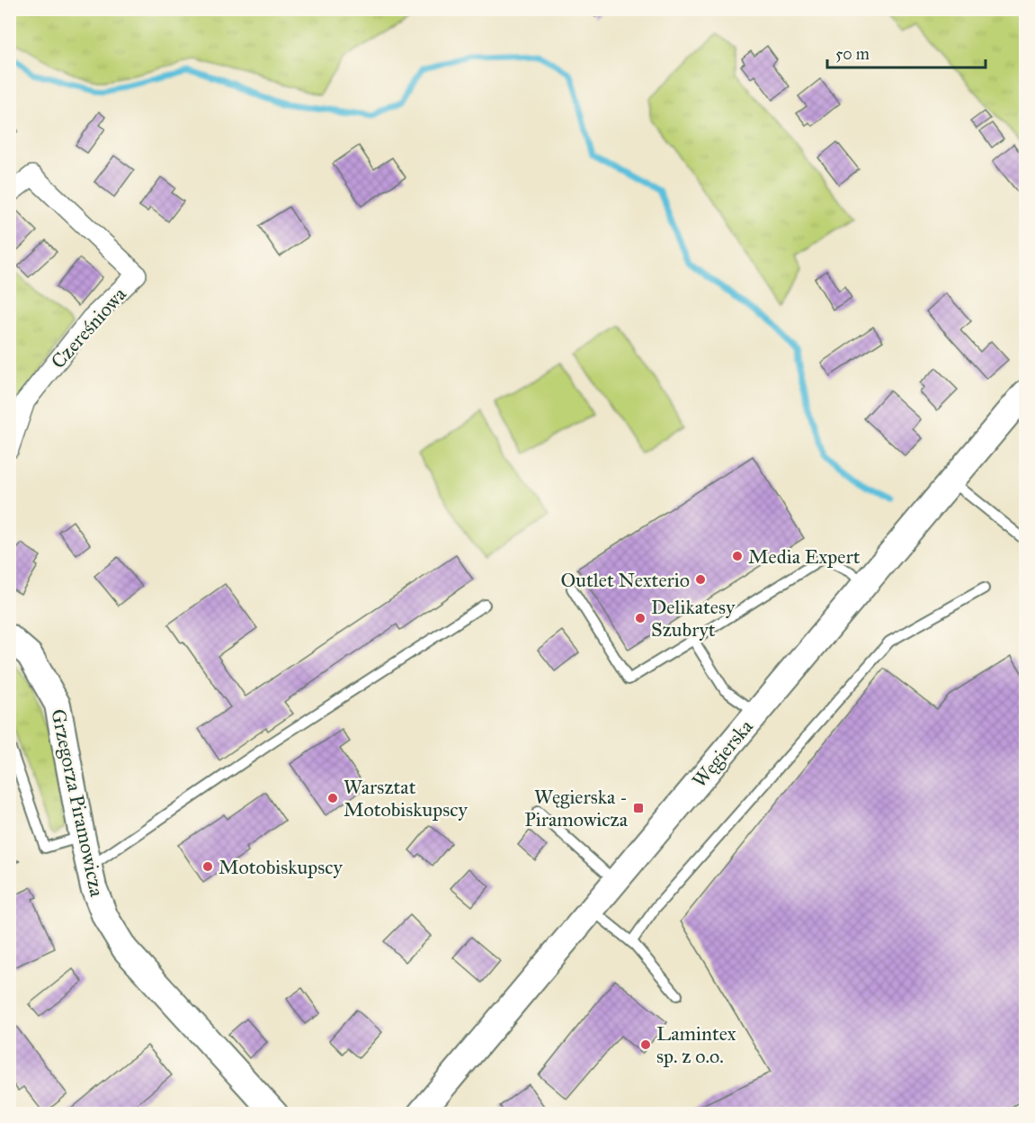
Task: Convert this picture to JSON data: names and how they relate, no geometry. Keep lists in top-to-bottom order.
{
  "streets": {
    "main road": ["Węgierska", "Grzegorza Piramowicza"],
    "street": ["Czereśniowa"]
  },
  "places": {
    "other": [
      "Media Expert",
      "Outlet Nexterio",
      "Delikatesy Szubryt",
      "Warsztat Motobiskupscy",
      "Motobiskupscy",
      "Lamintex sp. z o.o."
    ],
    "transit": ["Węgierska - Piramowicza"]
  },
  "scale_bar": "50 m"
}
